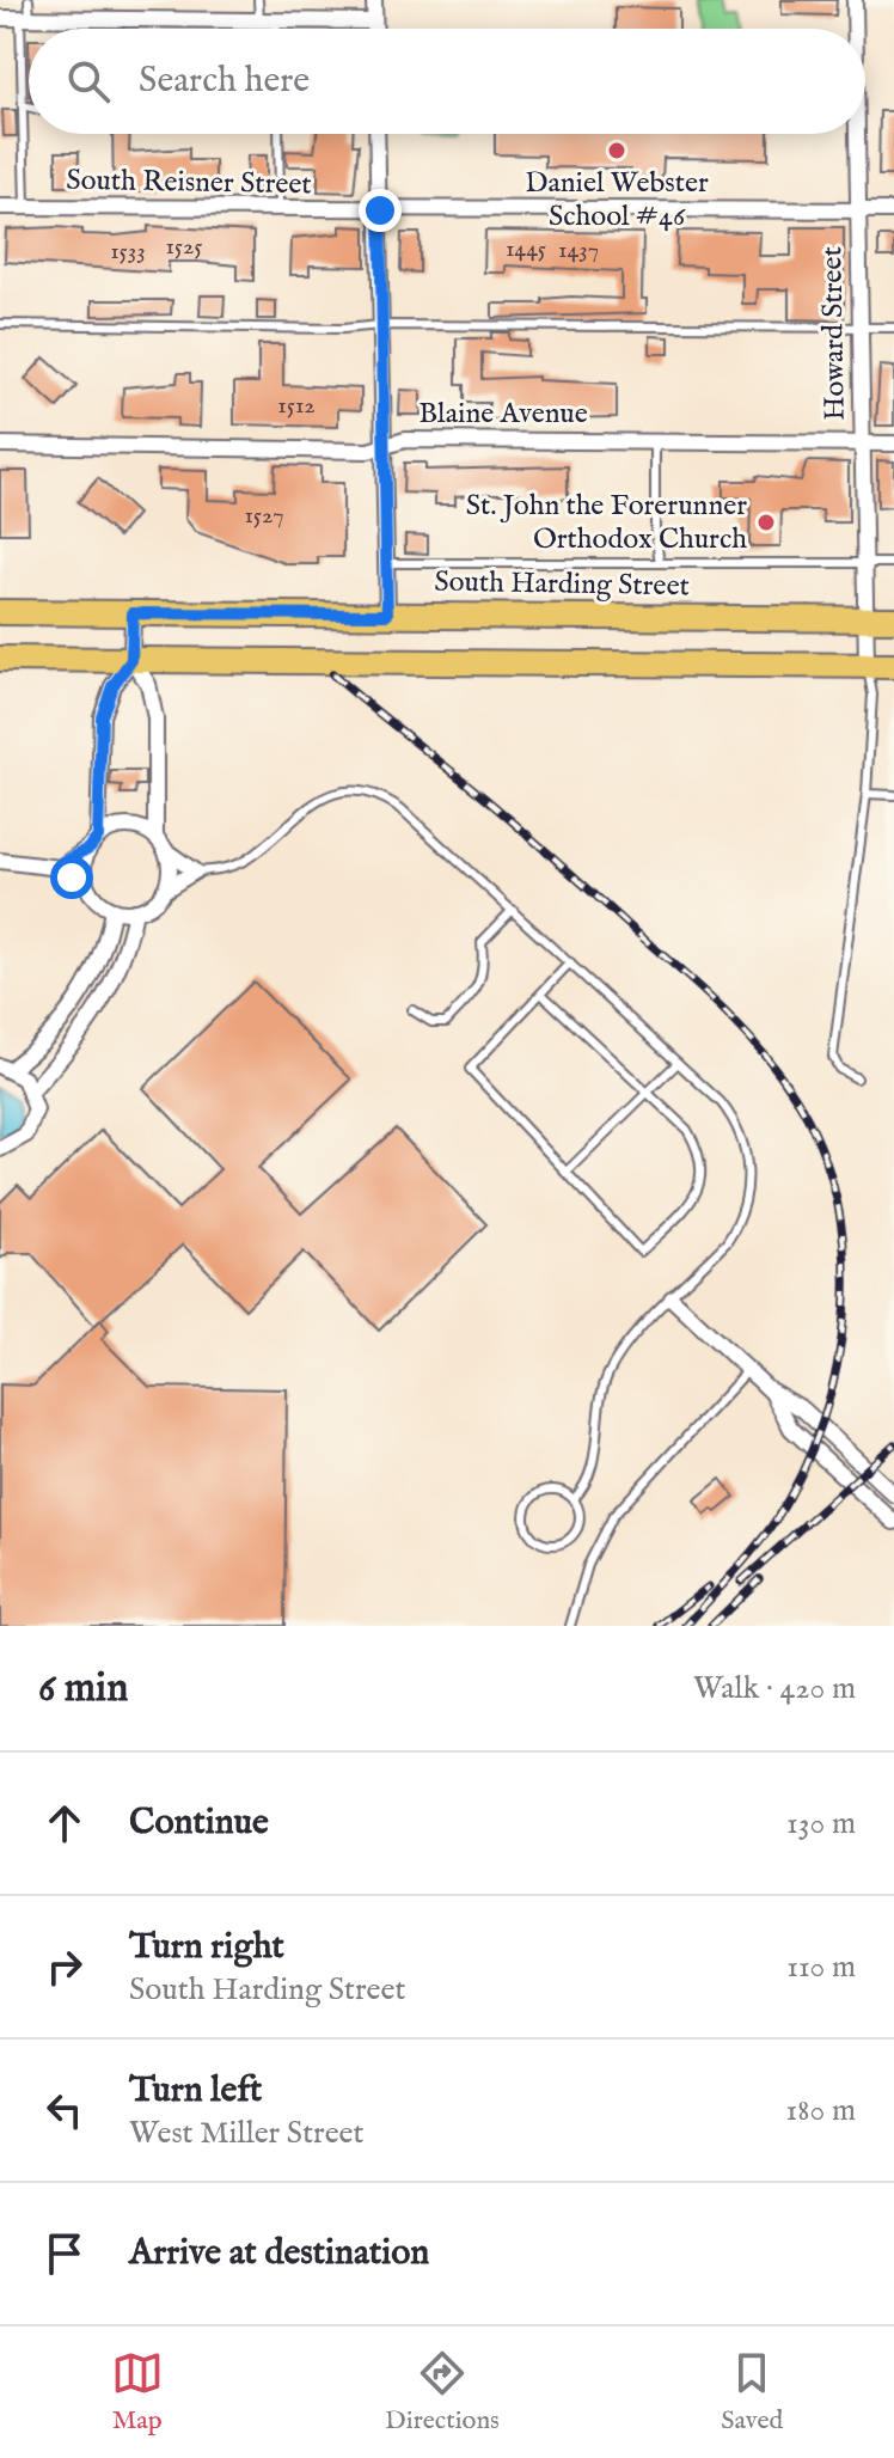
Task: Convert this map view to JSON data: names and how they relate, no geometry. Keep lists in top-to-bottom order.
{
  "streets": {
    "main road": ["South Harding Street"],
    "street": ["South Reisner Street", "Howard Street", "Blaine Avenue"]
  },
  "crossings": [
    ["South Reisner Street", "Howard Street"],
    ["Howard Street", "Blaine Avenue"],
    ["Howard Street", "South Harding Street"]
  ],
  "places": ["Daniel Webster School #46", "St. John the Forerunner Orthodox Church"],
  "house_numbers": [
    "1525",
    "1445",
    "1437",
    "1533",
    "1512",
    "1527"
  ],
  "page": {
    "search": "Search here",
    "heading": ["6 min", "Walk · 420 m"],
    "list": [
      ["Continue", "130 m"],
      ["Turn right", "South Harding Street", "110 m"],
      ["Turn left", "West Miller Street", "180 m"],
      "Arrive at destination"
    ],
    "nav": ["Map", "Directions", "Saved"]
  }
}
